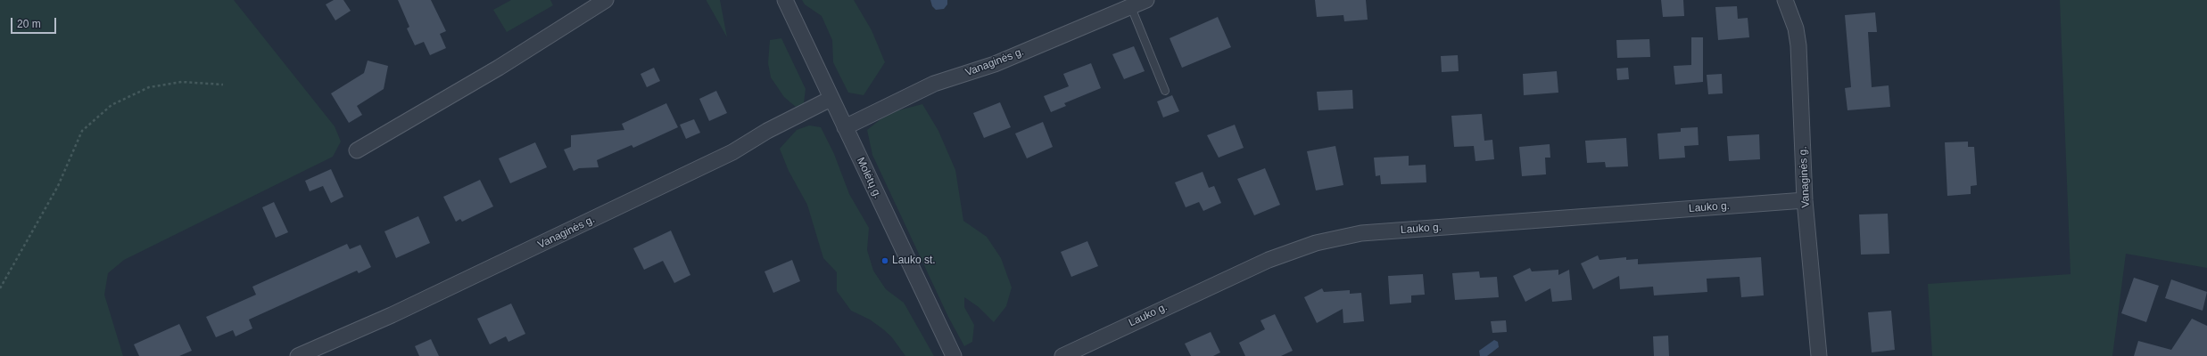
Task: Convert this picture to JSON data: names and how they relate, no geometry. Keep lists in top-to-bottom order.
{
  "streets": {
    "street": ["Vanaginės g.", "Molėtų g.", "Lauko g."]
  },
  "crossings": [
    ["Vanaginės g.", "Molėtų g."],
    ["Vanaginės g.", "Lauko g."]
  ],
  "places": ["Lauko st."],
  "scale_bar": "20 m"
}
